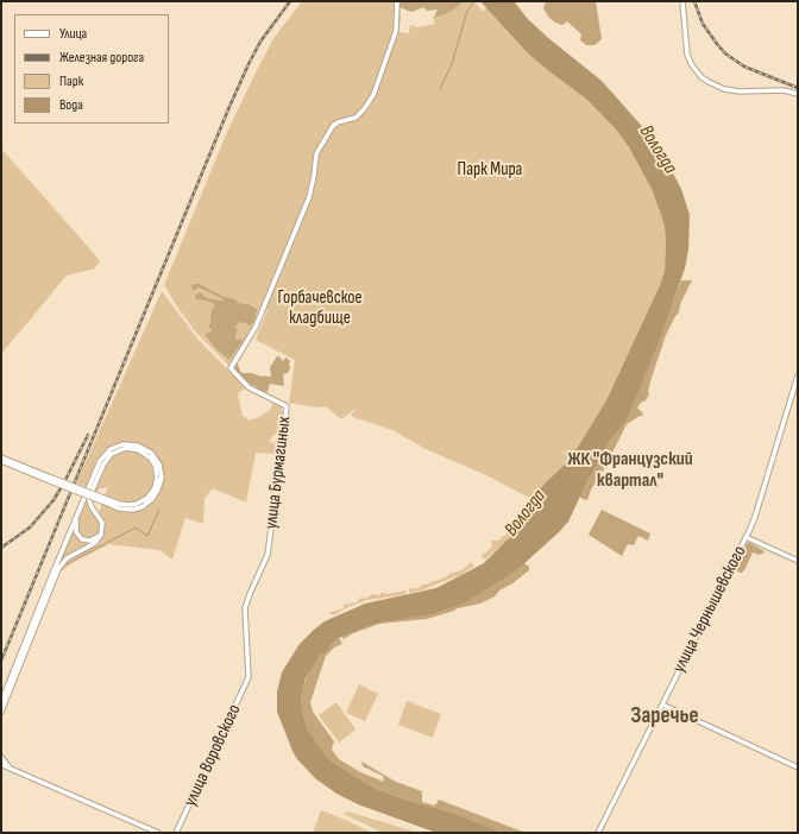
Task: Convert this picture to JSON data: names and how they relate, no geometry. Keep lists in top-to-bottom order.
{
  "streets": {
    "main road": ["улица Бурмагиных", "улица Чернышевского", "улица Воровского"]
  },
  "crossings": [
    ["улица Бурмагиных", "улица Воровского"]
  ],
  "districts": ["ЖК \"Французский квартал\"", "Заречье"],
  "water": ["Вологда"],
  "parks": ["Парк Мира", "Горбачевское кладбище"],
  "legend": [
    "Улица",
    "Железная дорога",
    "Парк",
    "Вода"
  ]
}
